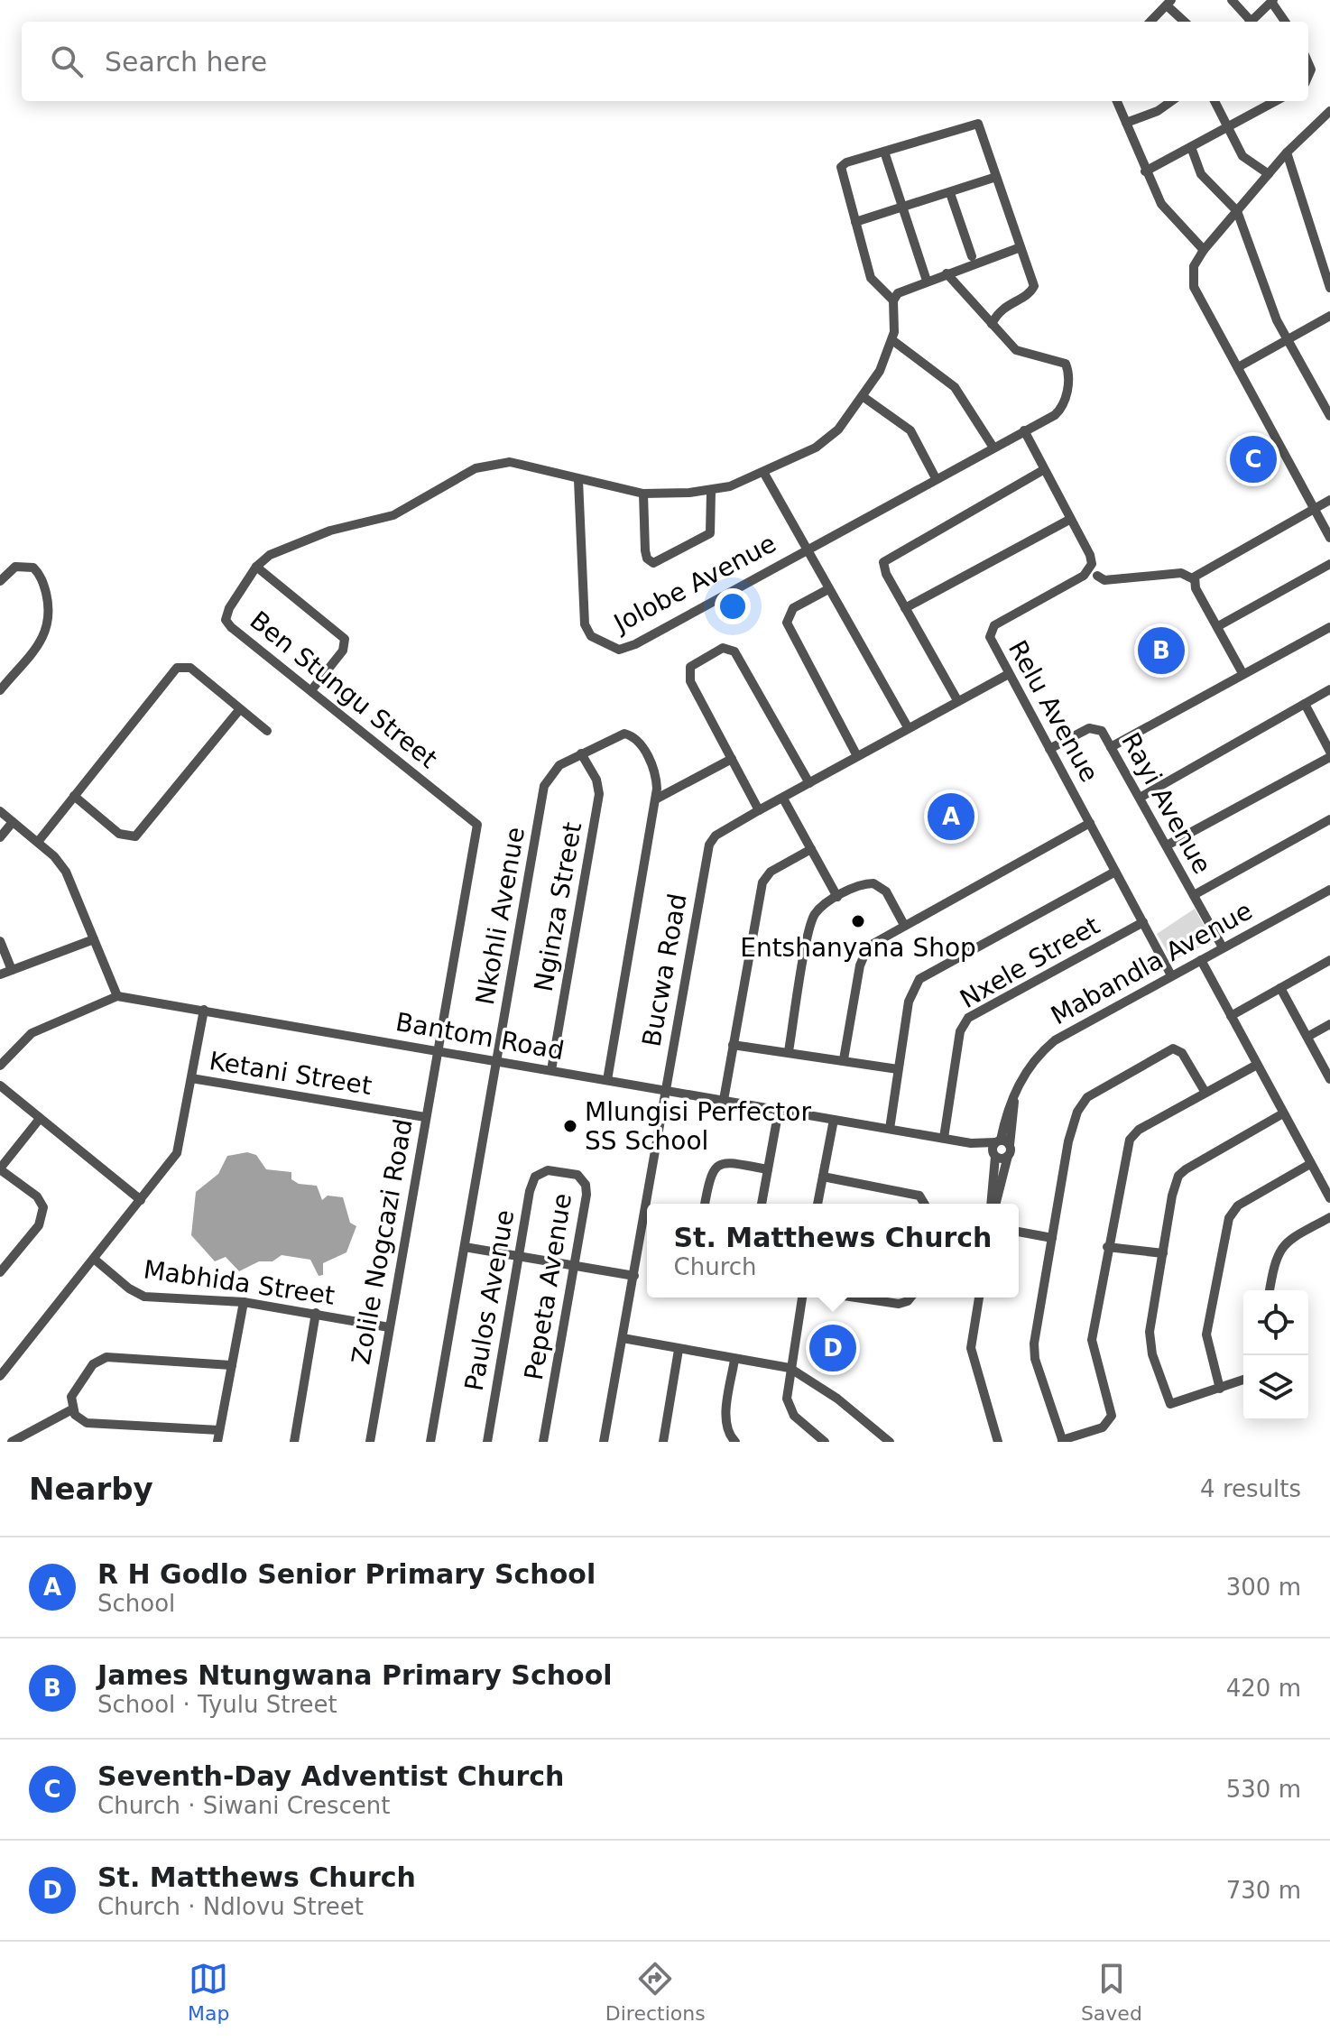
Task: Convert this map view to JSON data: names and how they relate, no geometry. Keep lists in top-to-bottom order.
{
  "streets": {
    "street": [
      "Jolobe Avenue",
      "Ben Stungu Street",
      "Relu Avenue",
      "Rayi Avenue",
      "Nginza Street",
      "Nkohli Avenue",
      "Nxele Street",
      "Mabandla Avenue",
      "Bucwa Road",
      "Bantom Road",
      "Ketani Street",
      "Zolile Nogcazi Road",
      "Mabhida Street",
      "Pepeta Avenue",
      "Paulos Avenue"
    ]
  },
  "crossings": [
    ["Jolobe Avenue", "Ben Stungu Street"],
    ["Ben Stungu Street", "Bantom Road"],
    ["Ben Stungu Street", "Zolile Nogcazi Road"],
    ["Relu Avenue", "Rayi Avenue"],
    ["Relu Avenue", "Nxele Street"],
    ["Relu Avenue", "Mabandla Avenue"],
    ["Relu Avenue", "Bucwa Road"],
    ["Rayi Avenue", "Mabandla Avenue"],
    ["Nginza Street", "Nkohli Avenue"],
    ["Nginza Street", "Bantom Road"],
    ["Nkohli Avenue", "Bantom Road"],
    ["Nxele Street", "Bantom Road"],
    ["Mabandla Avenue", "Bantom Road"],
    ["Bucwa Road", "Bantom Road"],
    ["Bantom Road", "Zolile Nogcazi Road"],
    ["Ketani Street", "Zolile Nogcazi Road"],
    ["Zolile Nogcazi Road", "Mabhida Street"],
    ["Pepeta Avenue", "Paulos Avenue"]
  ],
  "places": ["Entshanyana Shop", "Mlungisi Perfector SS School"],
  "page": {
    "search": "Search here",
    "pins": [
      "C",
      "B",
      "A",
      "D"
    ],
    "popup": ["St. Matthews Church", "Church"],
    "heading": ["Nearby", "4 results"],
    "list": [
      {
        "mark": "A",
        "name": "R H Godlo Senior Primary School",
        "note": "School",
        "value": "300 m"
      },
      {
        "mark": "B",
        "name": "James Ntungwana Primary School",
        "note": "School · Tyulu Street",
        "value": "420 m"
      },
      {
        "mark": "C",
        "name": "Seventh-Day Adventist Church",
        "note": "Church · Siwani Crescent",
        "value": "530 m"
      },
      {
        "mark": "D",
        "name": "St. Matthews Church",
        "note": "Church · Ndlovu Street",
        "value": "730 m"
      }
    ],
    "nav": ["Map", "Directions", "Saved"]
  }
}
